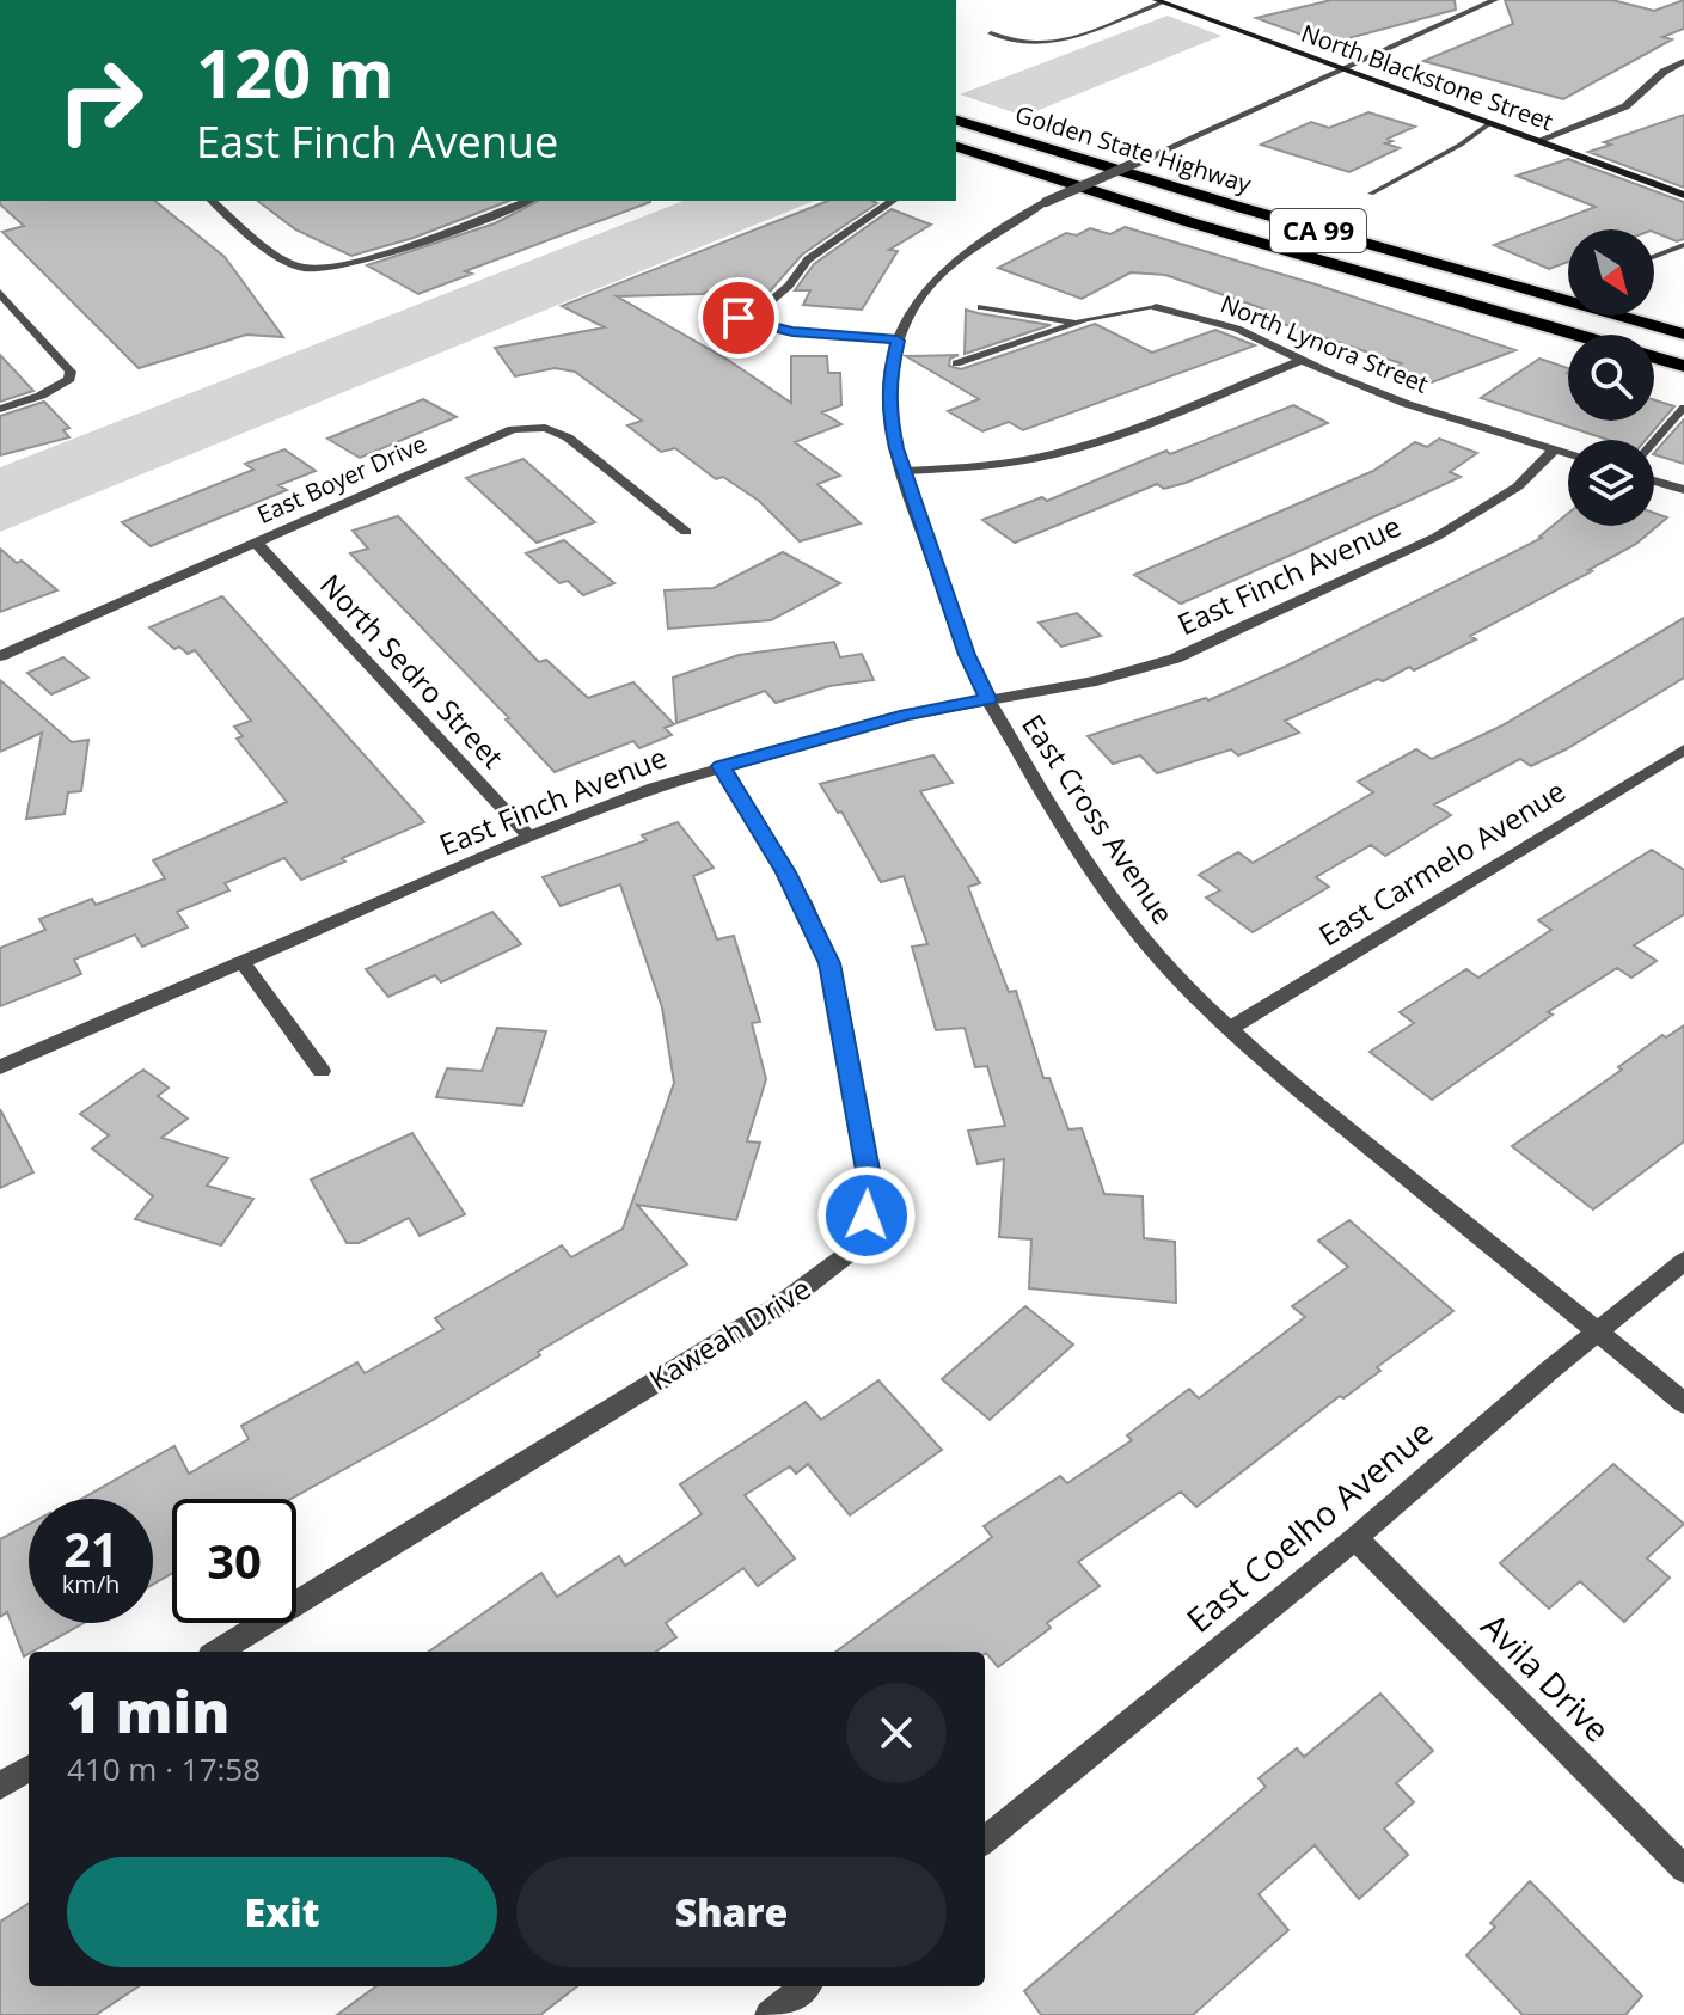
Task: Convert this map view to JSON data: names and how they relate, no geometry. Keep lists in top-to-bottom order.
{
  "streets": {
    "highway": ["Golden State Highway", "CA 99"],
    "main road": ["North Blackstone Street"],
    "street": [
      "North Lynora Street",
      "East Boyer Drive",
      "East Finch Avenue",
      "North Sedro Street",
      "East Cross Avenue",
      "East Carmelo Avenue",
      "Kaweah Drive",
      "East Coelho Avenue",
      "Avila Drive"
    ]
  },
  "crossings": [
    ["North Blackstone Street", "East Cross Avenue"],
    ["North Lynora Street", "East Finch Avenue"],
    ["East Boyer Drive", "North Sedro Street"],
    ["East Finch Avenue", "North Sedro Street"],
    ["East Finch Avenue", "East Cross Avenue"],
    ["East Finch Avenue", "Kaweah Drive"],
    ["East Cross Avenue", "East Carmelo Avenue"],
    ["East Cross Avenue", "East Coelho Avenue"],
    ["East Coelho Avenue", "Avila Drive"]
  ],
  "north": "bottom right",
  "page": {
    "turn": ["120 m", "East Finch Avenue"],
    "speed": "21 km/h",
    "limit": "30",
    "heading": ["1 min", "410 m · 17:58"],
    "buttons": ["Exit", "Share"]
  }
}
